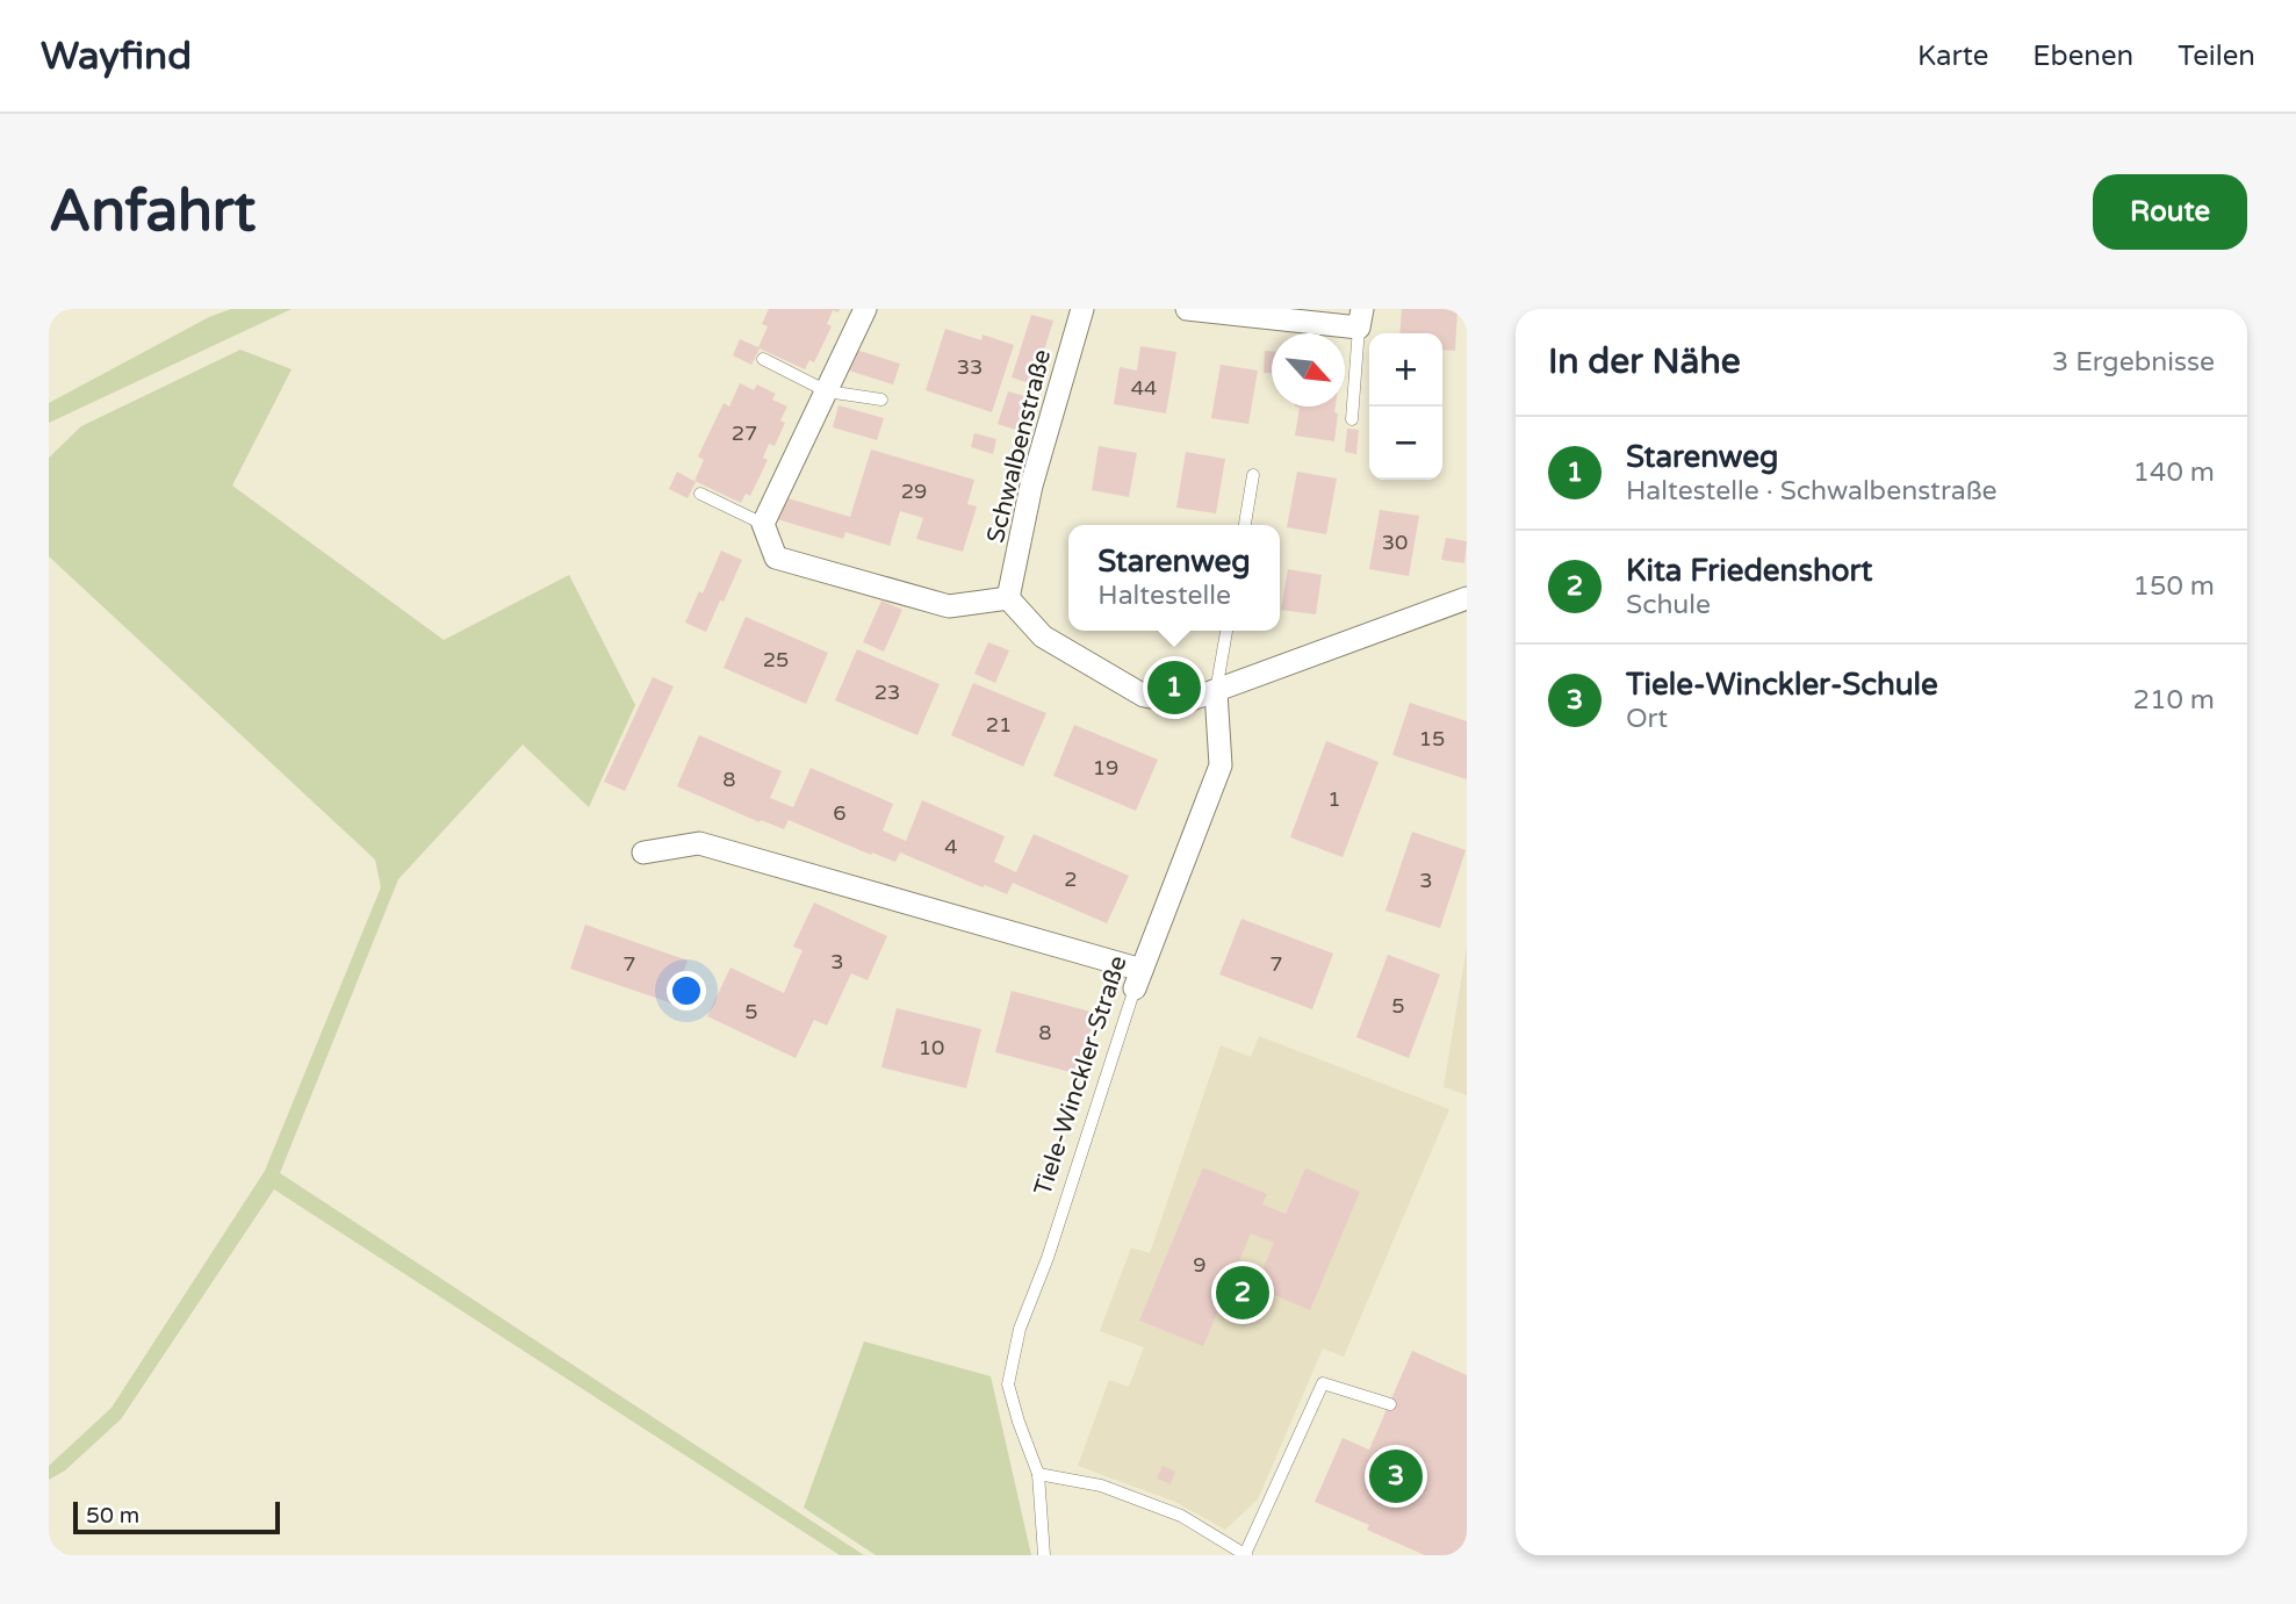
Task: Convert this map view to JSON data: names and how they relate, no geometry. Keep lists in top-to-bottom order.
{
  "streets": {
    "street": ["Schwalbenstraße", "Tiele-Winckler-Straße"]
  },
  "house_numbers": [
    "33",
    "44",
    "27",
    "29",
    "30",
    "25",
    "23",
    "21",
    "15",
    "19",
    "8",
    "1",
    "6",
    "4",
    "2",
    "3",
    "3",
    "7",
    "7",
    "5",
    "5",
    "8",
    "10",
    "9"
  ],
  "scale_bar": "50 m",
  "north": "bottom right",
  "page": {
    "header": "Wayfind",
    "nav": ["Karte", "Ebenen", "Teilen"],
    "buttons": "Route",
    "title": "Anfahrt",
    "heading": ["In der Nähe", "3 Ergebnisse"],
    "map_buttons": ["+", "−"],
    "list": [
      {
        "mark": "1",
        "name": "Starenweg",
        "note": "Haltestelle · Schwalbenstraße",
        "value": "140 m"
      },
      {
        "mark": "2",
        "name": "Kita Friedenshort",
        "note": "Schule",
        "value": "150 m"
      },
      {
        "mark": "3",
        "name": "Tiele-Winckler-Schule",
        "note": "Ort",
        "value": "210 m"
      }
    ],
    "popup": ["Starenweg", "Haltestelle"],
    "pins": ["1", "2", "3"],
    "scale": "50 m"
  }
}
